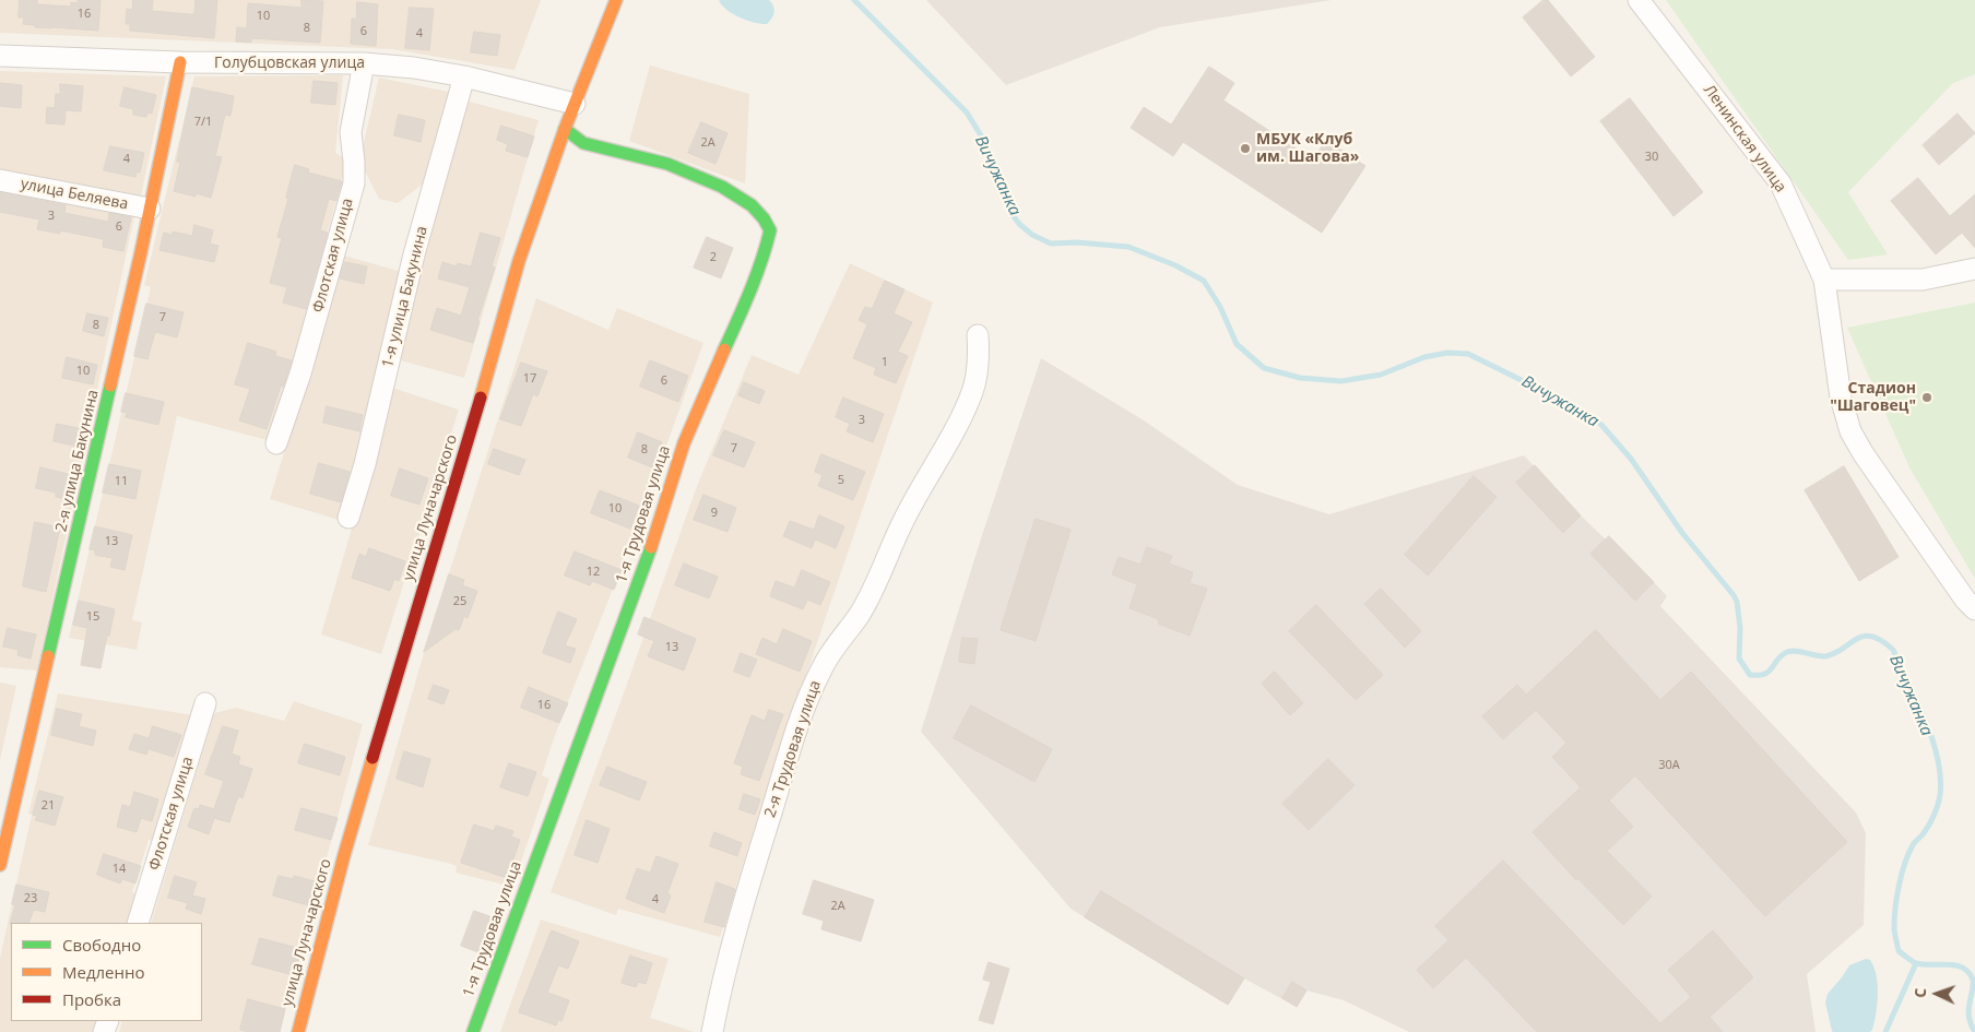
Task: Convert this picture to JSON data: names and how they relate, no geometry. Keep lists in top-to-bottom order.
{
  "streets": {
    "street": [
      "Голубцовская улица",
      "Ленинская улица",
      "улица Беляева",
      "Флотская улица",
      "1-я улица Бакунина",
      "2-я улица Бакунина",
      "улица Луначарского",
      "1-я Трудовая улица",
      "2-я Трудовая улица"
    ]
  },
  "crossings": [
    ["Голубцовская улица", "Флотская улица"],
    ["Голубцовская улица", "1-я улица Бакунина"],
    ["Голубцовская улица", "2-я улица Бакунина"],
    ["Голубцовская улица", "улица Луначарского"],
    ["улица Беляева", "2-я улица Бакунина"],
    ["улица Луначарского", "1-я Трудовая улица"]
  ],
  "water": ["Вичужанка"],
  "places": ["МБУК «Клуб им. Шагова»", "Стадион \"Шаговец\""],
  "house_numbers": [
    "16",
    "10",
    "8",
    "6",
    "4",
    "7/1",
    "2А",
    "30",
    "4",
    "3",
    "6",
    "2",
    "7",
    "8",
    "1",
    "10",
    "17",
    "6",
    "3",
    "7",
    "8",
    "5",
    "11",
    "10",
    "9",
    "13",
    "12",
    "25",
    "15",
    "13",
    "16",
    "30А",
    "21",
    "14",
    "23",
    "4",
    "2А"
  ],
  "legend": ["Свободно", "Медленно", "Пробка"],
  "north": "left"
}
